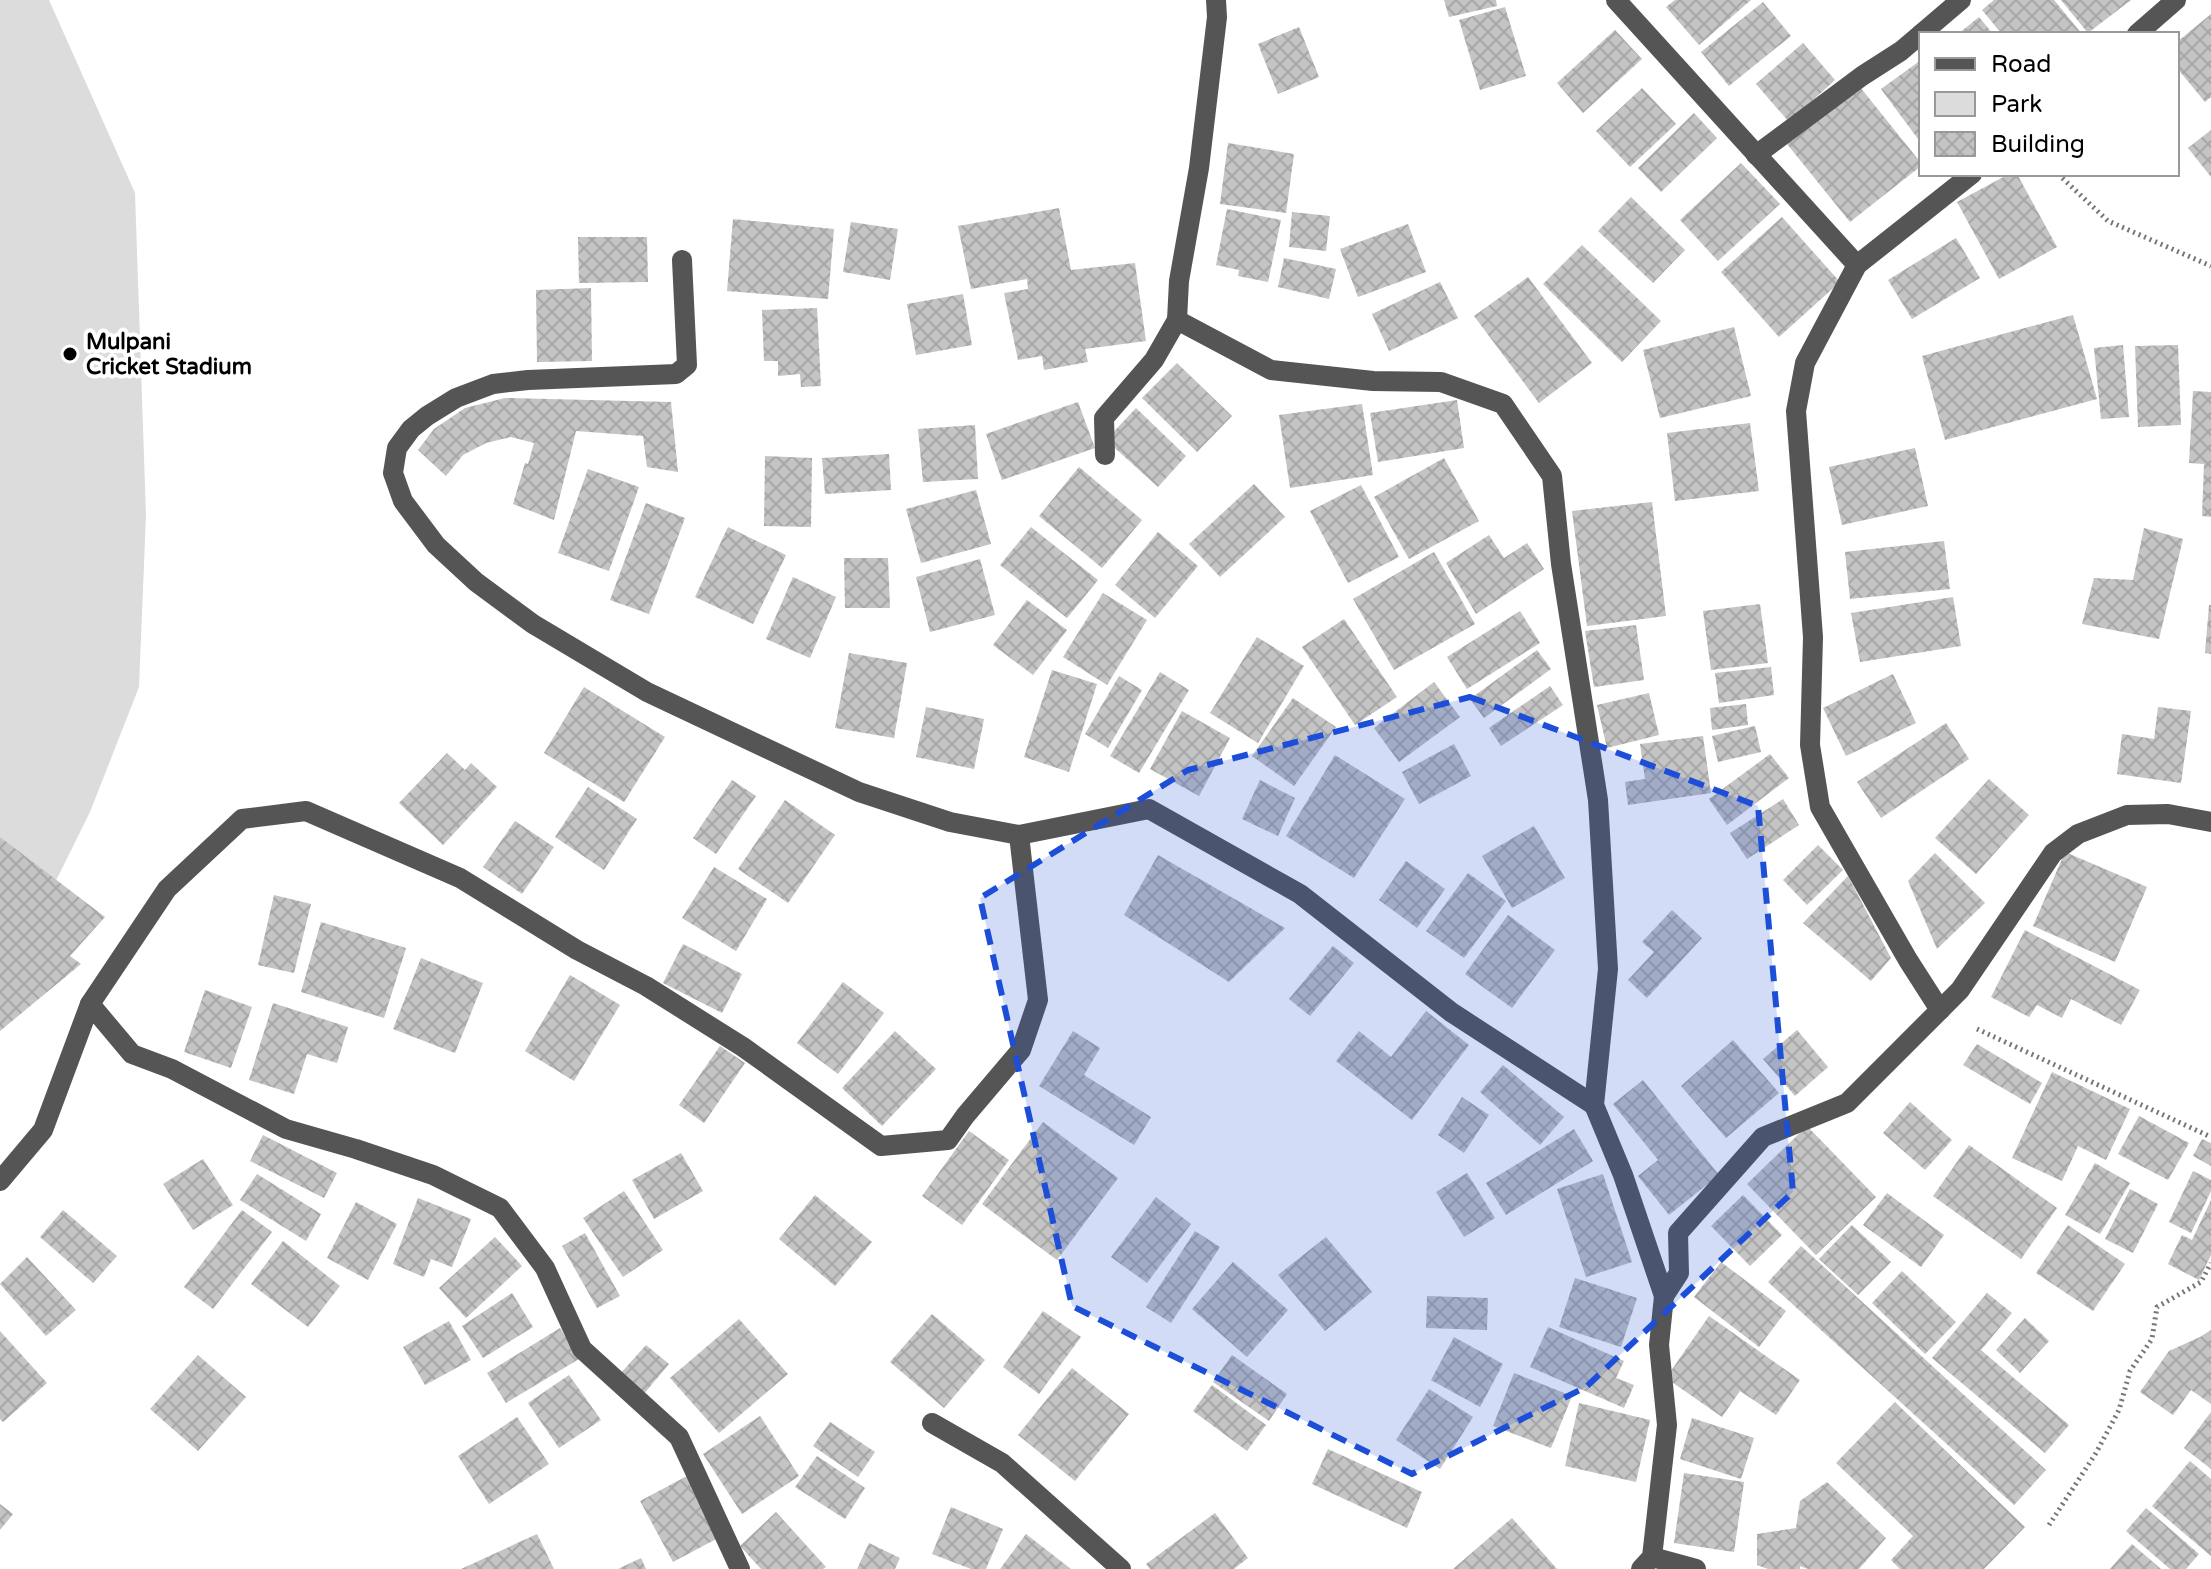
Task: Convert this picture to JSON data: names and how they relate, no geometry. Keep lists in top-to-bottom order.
{
  "places": ["Mulpani Cricket Stadium"],
  "legend": ["Road", "Park", "Building"]
}
